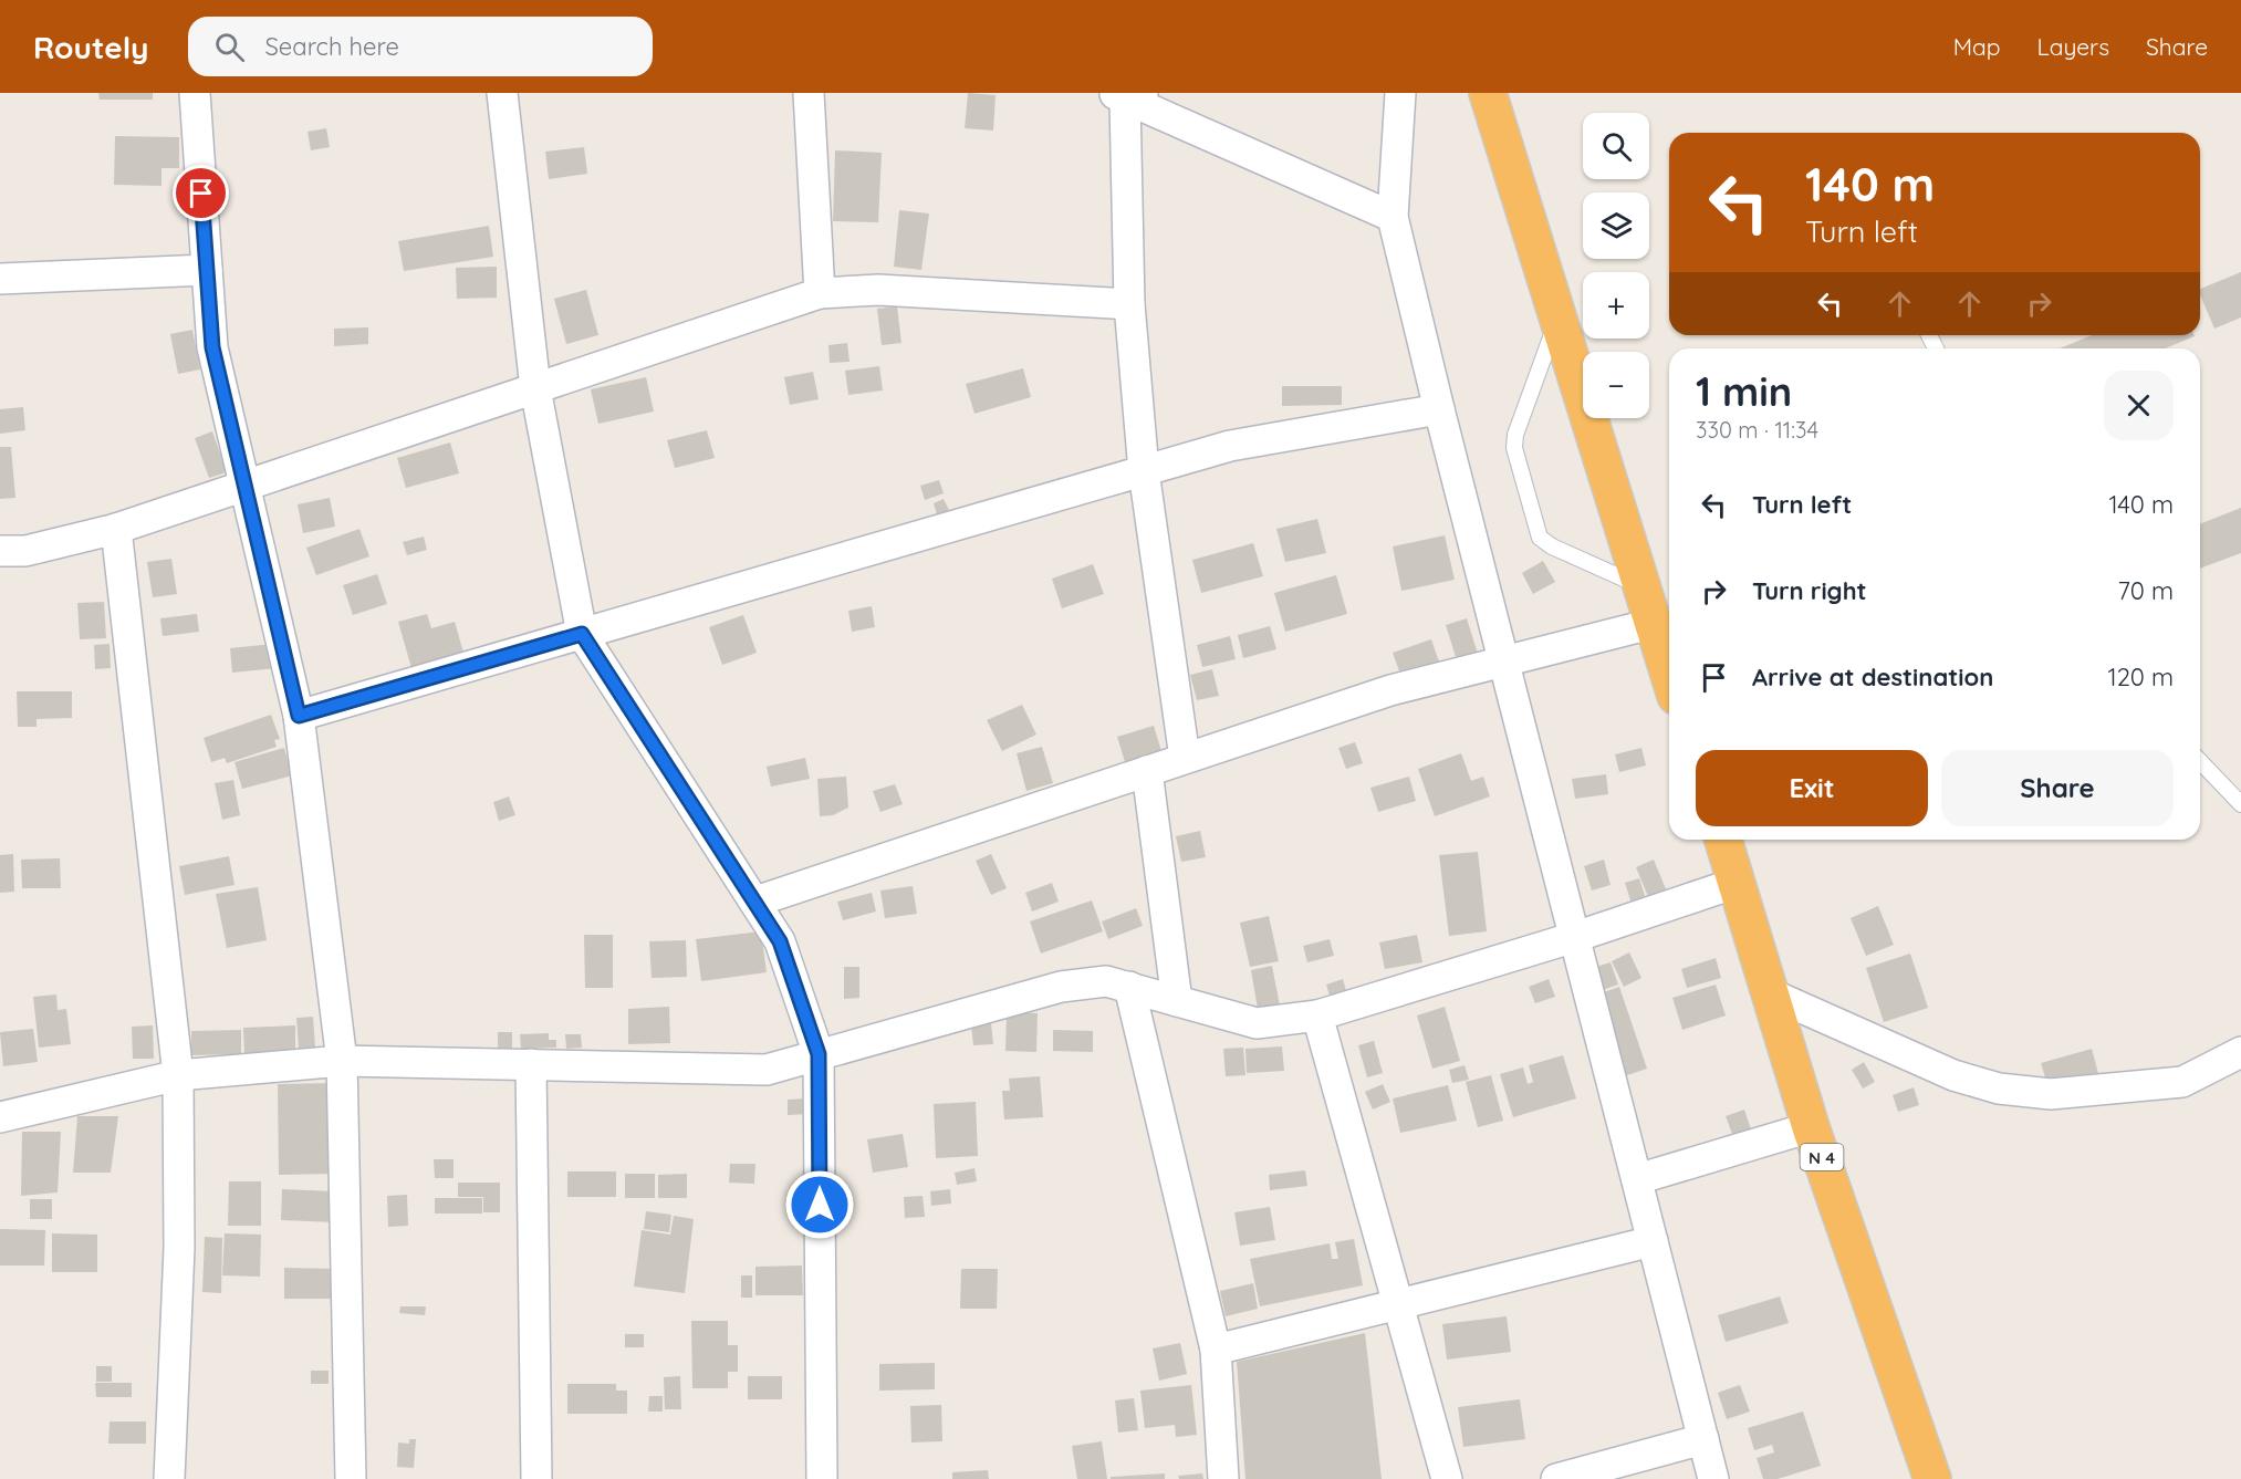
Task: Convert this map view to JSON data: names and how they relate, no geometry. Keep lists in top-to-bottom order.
{
  "streets": {
    "highway": ["N 4"]
  },
  "page": {
    "header": "Routely",
    "search": "Search here",
    "nav": ["Map", "Layers", "Share"],
    "map_buttons": ["+", "−"],
    "turn": ["140 m", "Turn left"],
    "heading": ["1 min", "330 m · 11:34"],
    "list": [
      {
        "name": "Turn left",
        "value": "140 m"
      },
      {
        "name": "Turn right",
        "value": "70 m"
      },
      {
        "name": "Arrive at destination",
        "value": "120 m"
      }
    ],
    "buttons": ["Exit", "Share"]
  }
}
